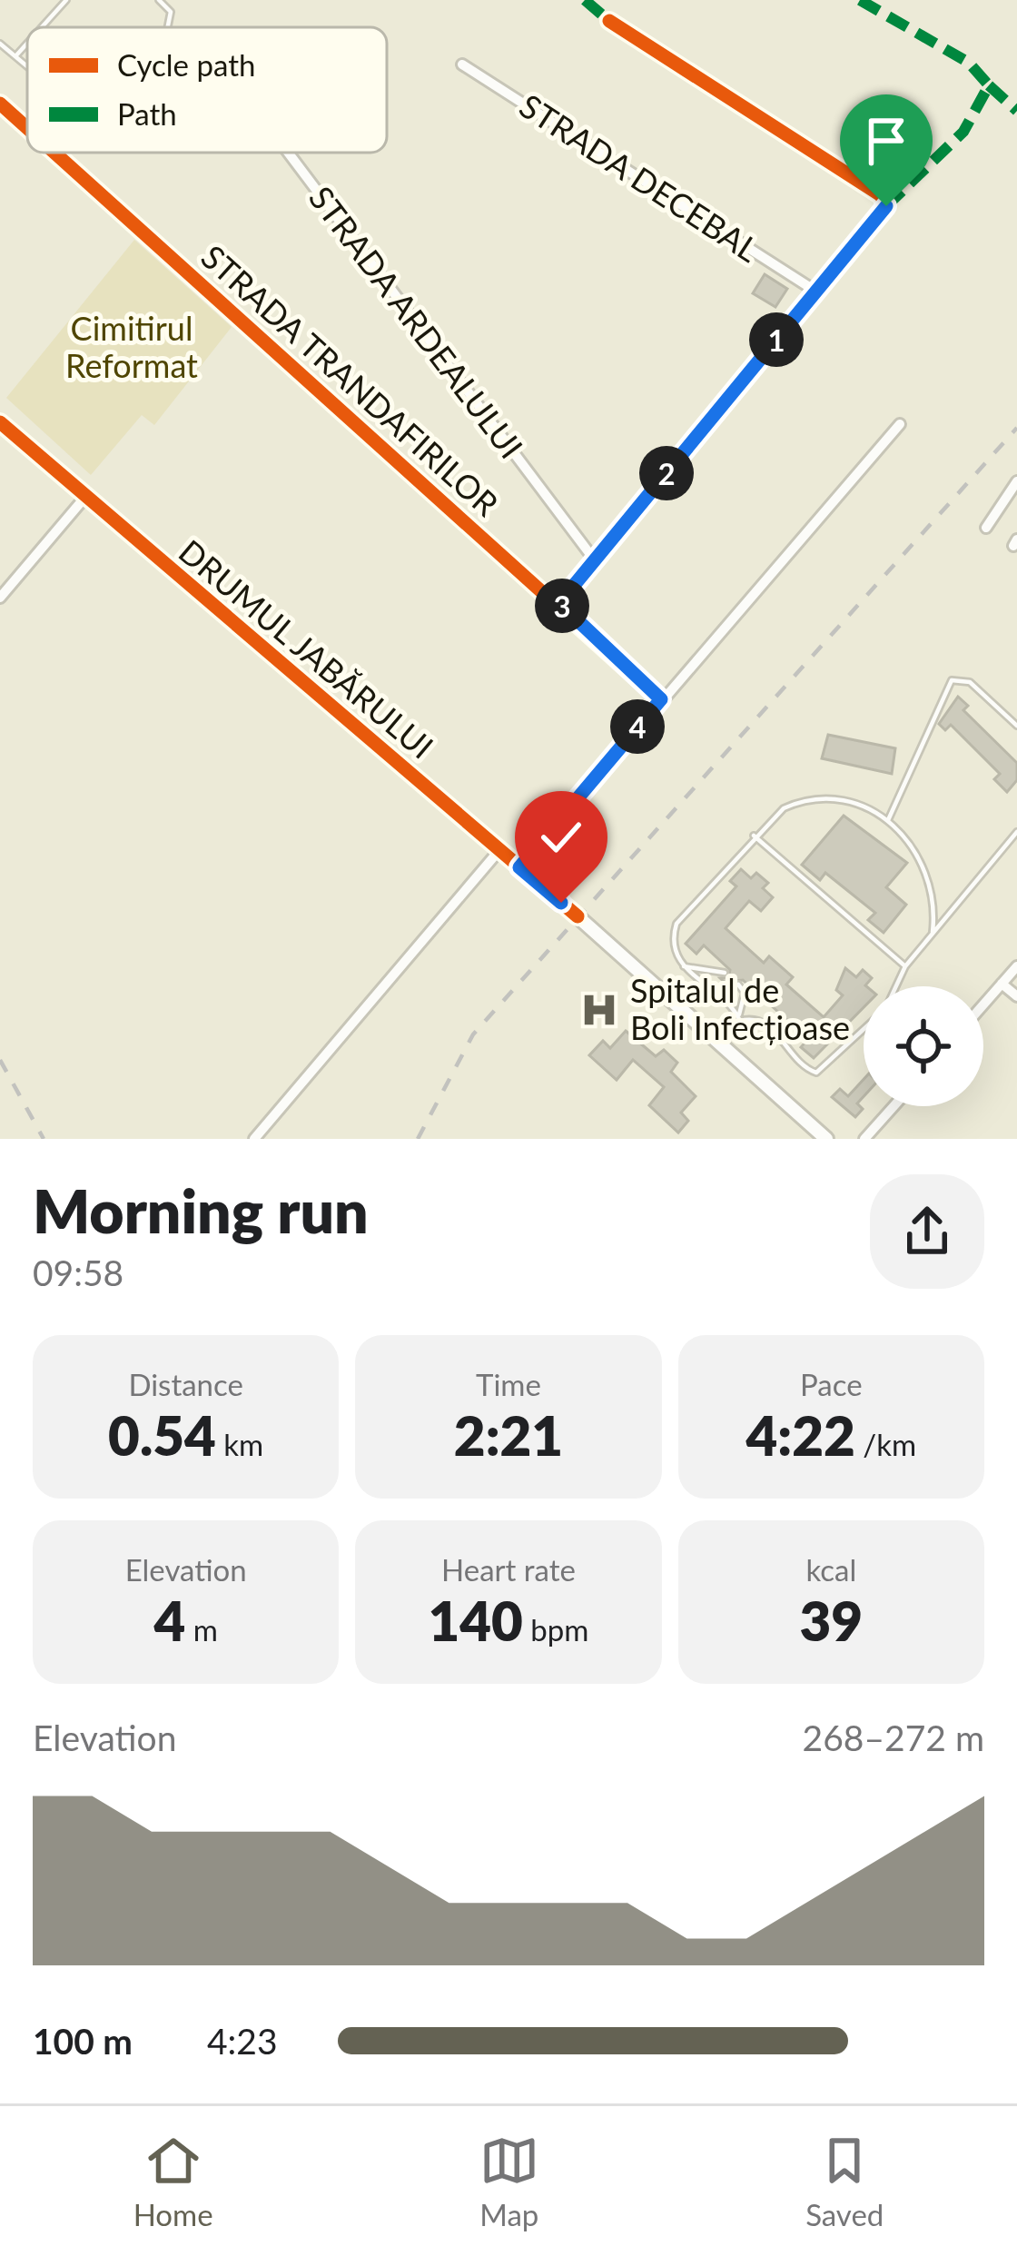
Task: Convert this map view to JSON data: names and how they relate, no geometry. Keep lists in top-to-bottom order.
{
  "streets": {
    "main road": ["DRUMUL JABĂRULUI"],
    "street": ["STRADA DECEBAL", "STRADA ARDEALULUI", "STRADA TRANDAFIRILOR"]
  },
  "parks": ["Cimitirul Reformat"],
  "places": {
    "hospital": ["Spitalul de Boli Infecțioase"]
  },
  "legend": ["Cycle path", "Path"],
  "page": {
    "pins": [
      "1",
      "2",
      "3",
      "4"
    ],
    "heading": ["Morning run", "09:58"],
    "stats": [
      ["Distance", "0.54 km"],
      ["Time", "2:21"],
      ["Pace", "4:22 /km"],
      ["Elevation", "4 m"],
      ["Heart rate", "140 bpm"],
      ["kcal", "39"]
    ],
    "chart": ["Elevation", "268–272 m"],
    "list": [
      {
        "name": "100 m",
        "note": "4:23"
      }
    ],
    "tabs": ["Home", "Map", "Saved"]
  }
}
